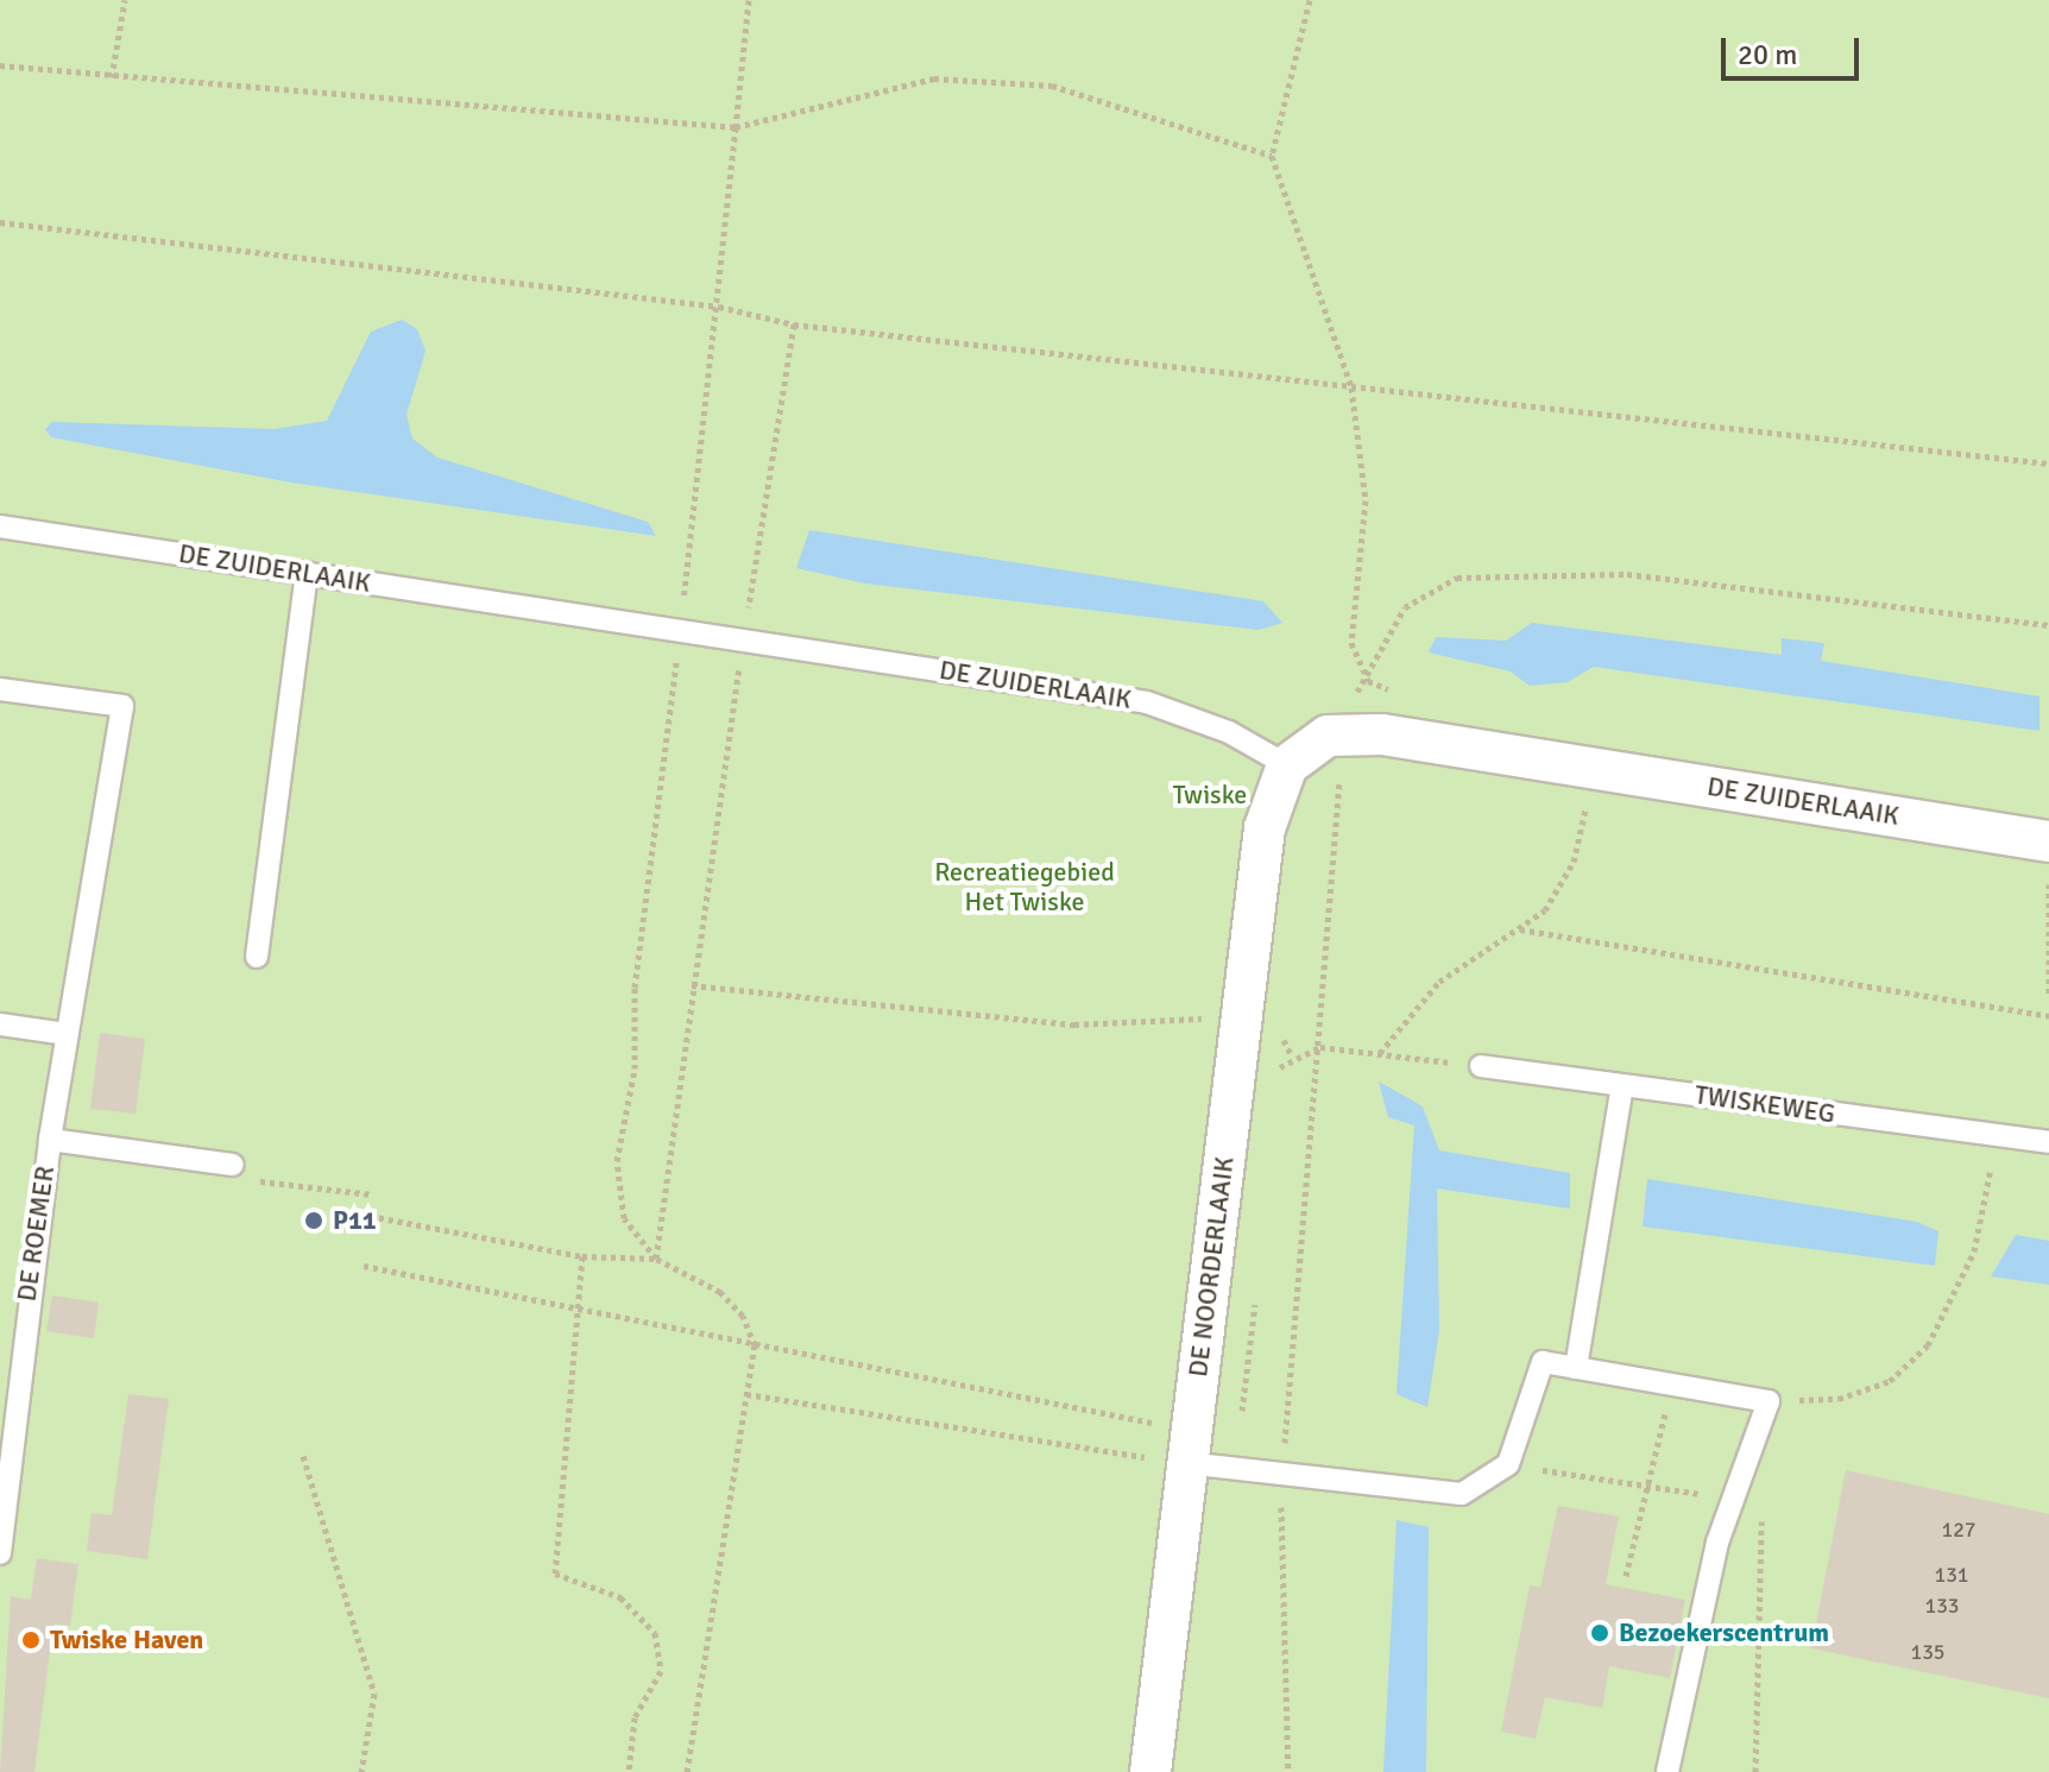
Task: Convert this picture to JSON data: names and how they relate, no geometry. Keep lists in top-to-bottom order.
{
  "streets": {
    "street": ["DE ZUIDERLAAIK", "DE NOORDERLAAIK"],
    "lane": ["TWISKEWEG", "DE ROEMER"]
  },
  "crossings": [
    ["DE ZUIDERLAAIK", "DE NOORDERLAAIK"]
  ],
  "parks": ["Twiske", "Recreatiegebied Het Twiske"],
  "places": ["P11", "Bezoekerscentrum", "Twiske Haven"],
  "house_numbers": [
    "127",
    "131",
    "133",
    "135"
  ],
  "scale_bar": "20 m"
}
